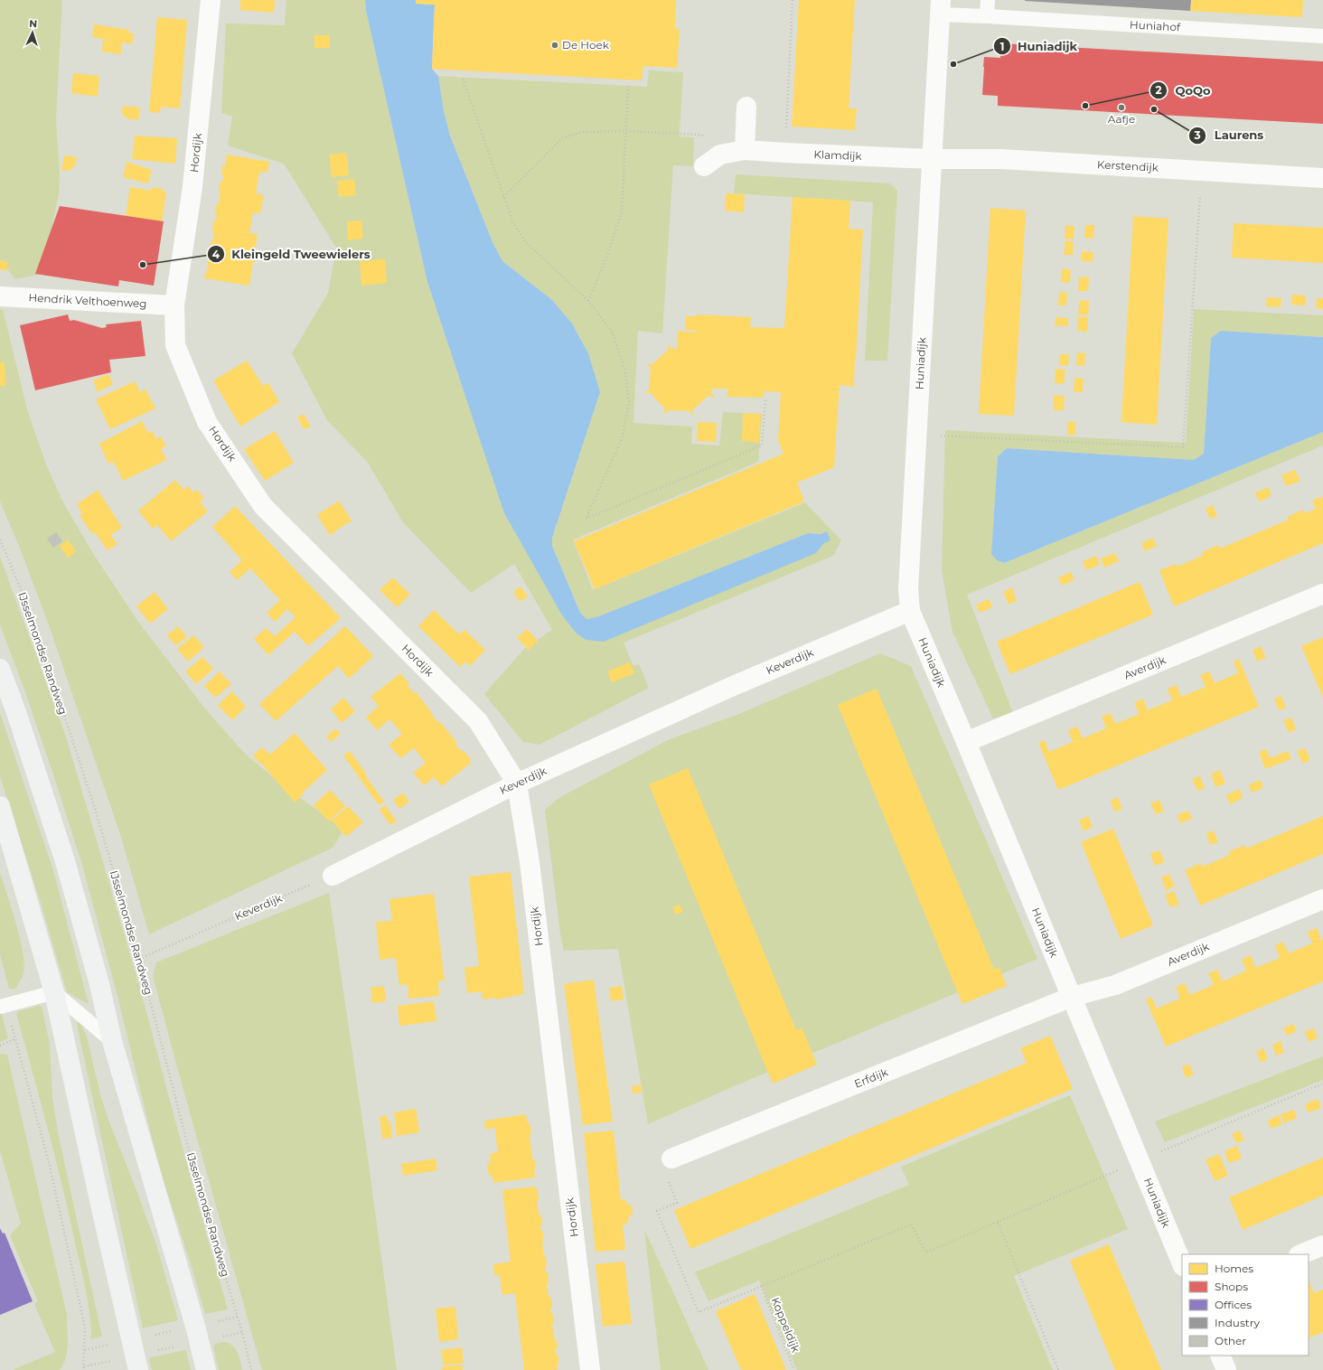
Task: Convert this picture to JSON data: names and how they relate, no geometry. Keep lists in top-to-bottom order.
{
  "streets": {
    "street": [
      "Hordijk",
      "Klamdijk",
      "Kerstendijk",
      "Hendrik Velthoenweg",
      "Huniadijk",
      "Keverdijk",
      "Averdijk",
      "Erfdijk"
    ],
    "lane": ["Huniahof"],
    "path": ["IJsselmondse Randweg", "Koppeldijk"]
  },
  "crossings": [
    ["Huniahof", "Huniadijk"],
    ["Hordijk", "Hendrik Velthoenweg"],
    ["Hordijk", "Keverdijk"],
    ["Klamdijk", "Kerstendijk"],
    ["Klamdijk", "Huniadijk"],
    ["Kerstendijk", "Huniadijk"],
    ["Huniadijk", "Keverdijk"],
    ["Huniadijk", "Averdijk"],
    ["Huniadijk", "Erfdijk"],
    ["IJsselmondse Randweg", "Keverdijk"],
    ["Averdijk", "Erfdijk"]
  ],
  "places": [
    "De Hoek",
    "Huniadijk",
    "QoQo",
    "Aafje",
    "Laurens",
    "Kleingeld Tweewielers"
  ],
  "legend": [
    "Homes",
    "Shops",
    "Offices",
    "Industry",
    "Other"
  ],
  "north": "top"
}
